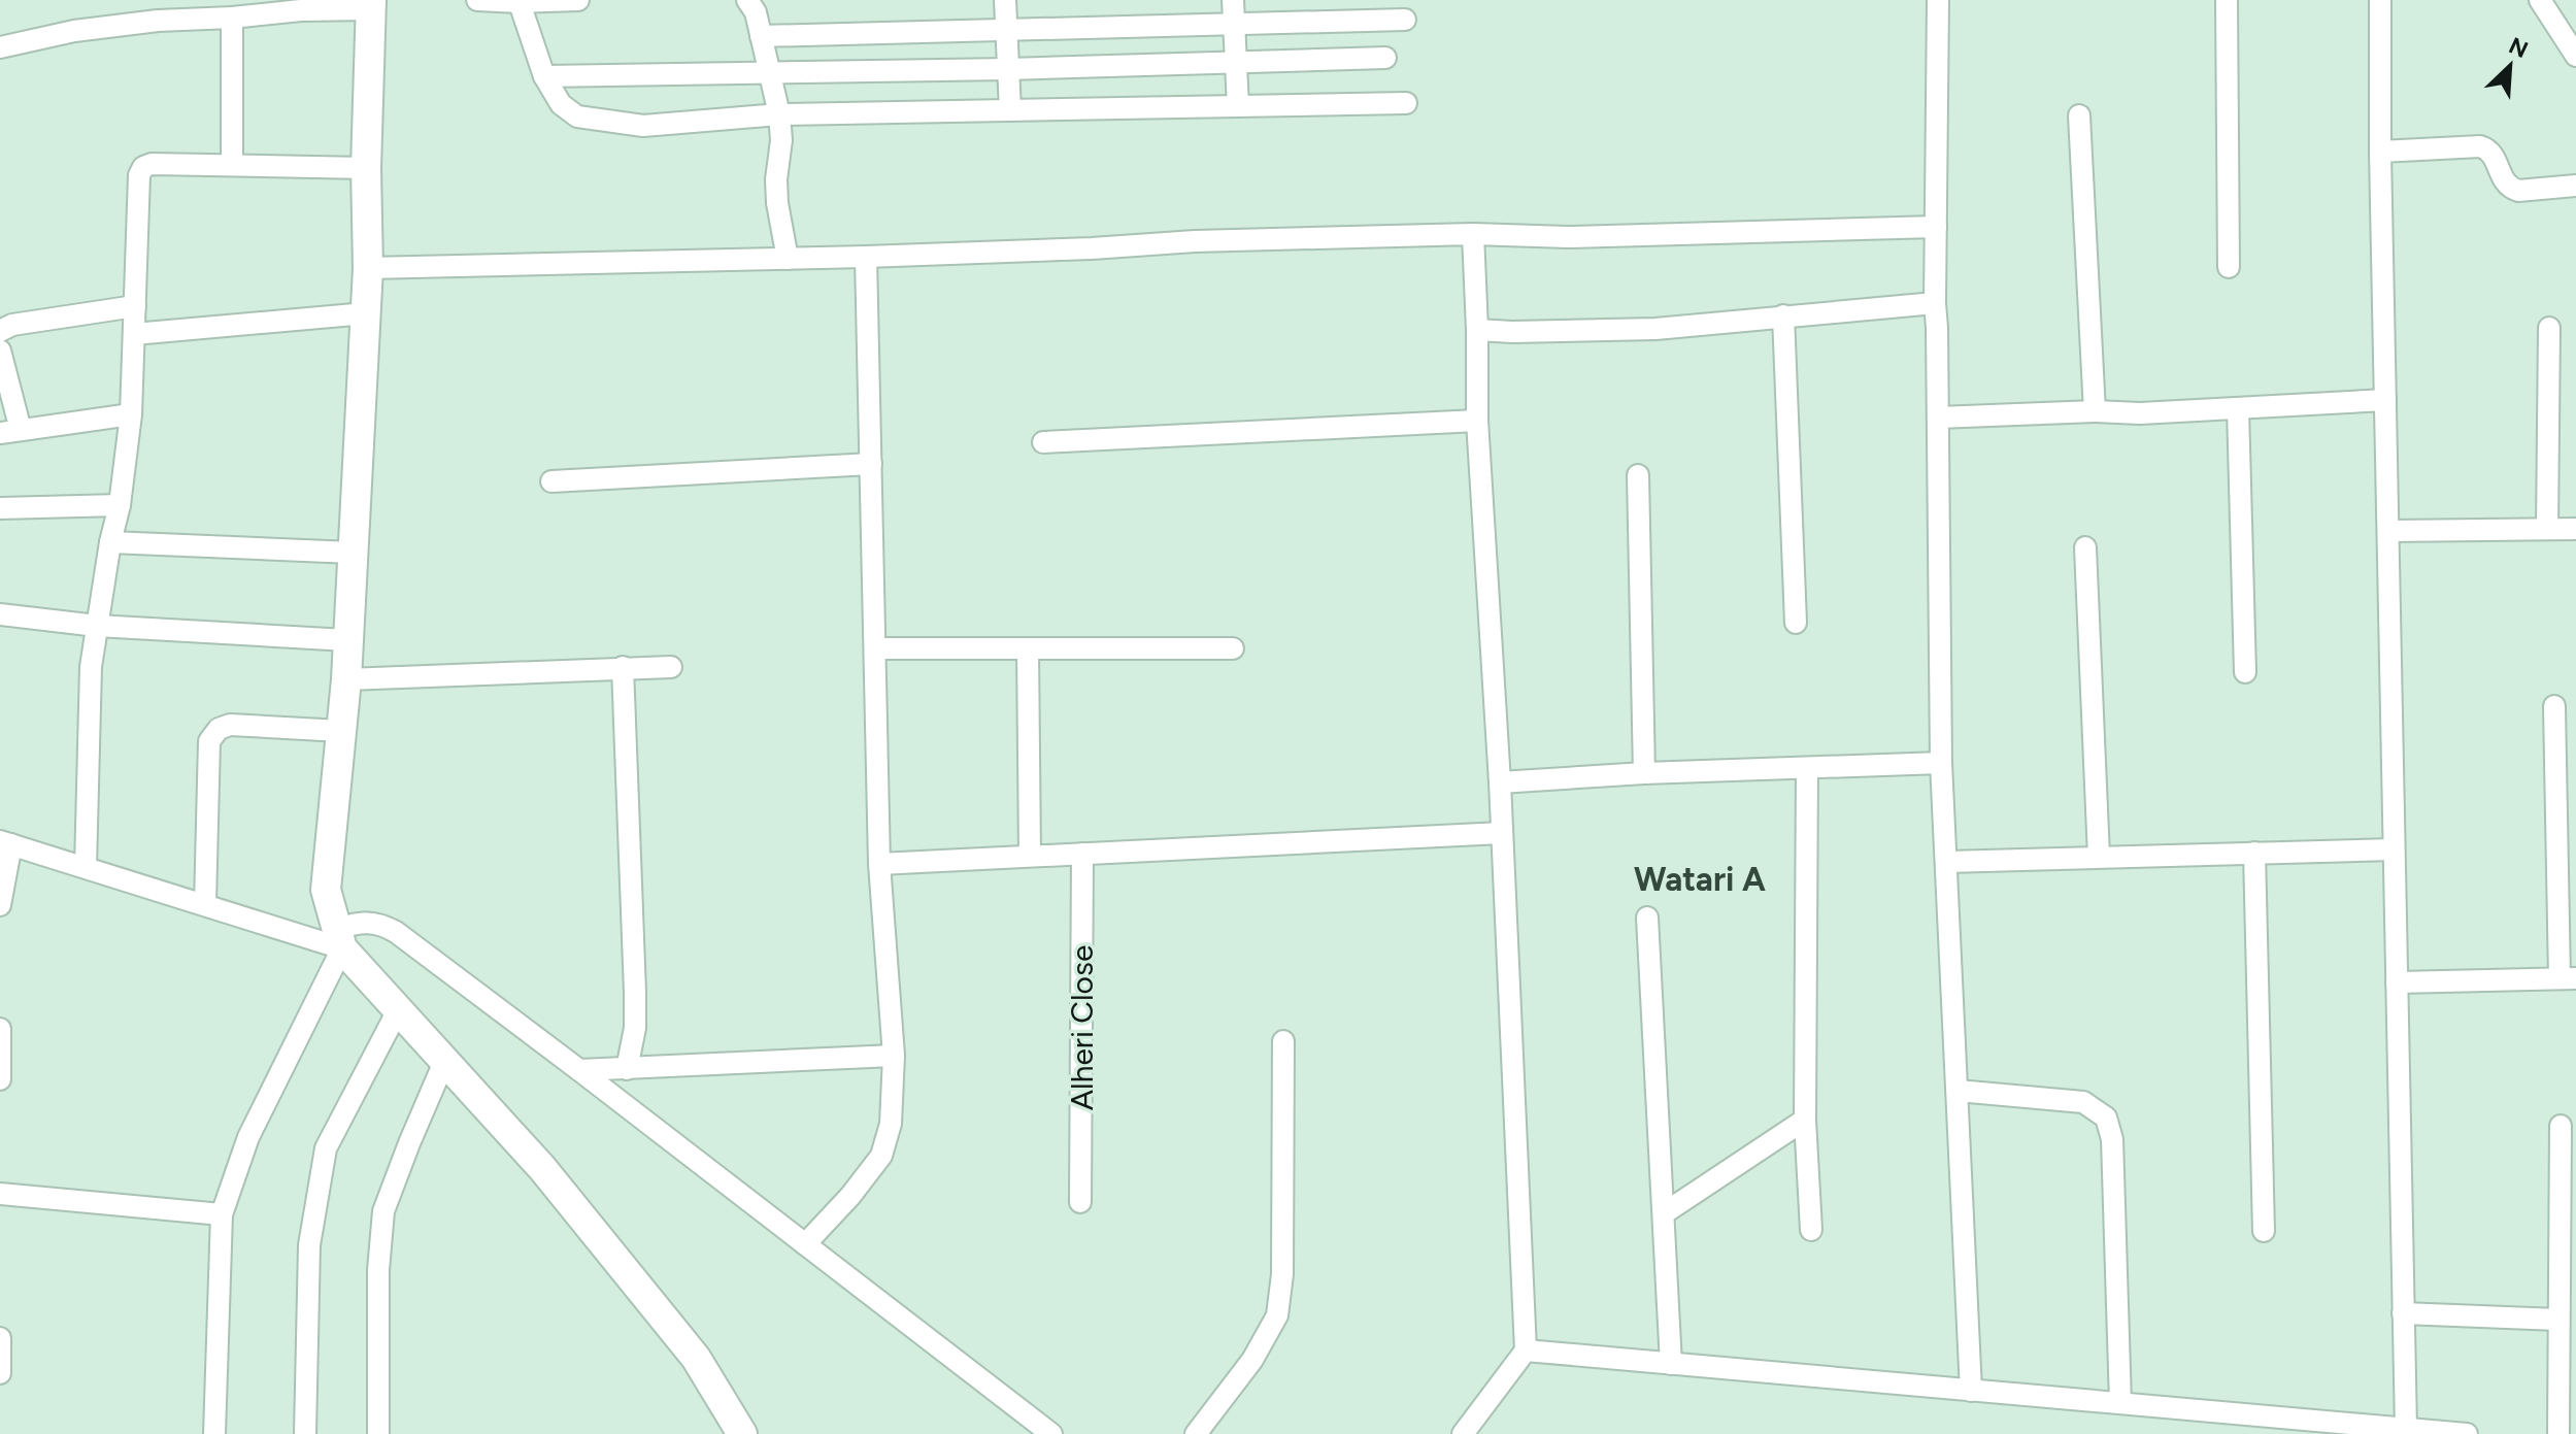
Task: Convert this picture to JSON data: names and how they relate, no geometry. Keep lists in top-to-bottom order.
{
  "streets": {
    "street": ["Alheri Close"]
  },
  "districts": ["Watari A"],
  "north": "top right"
}
